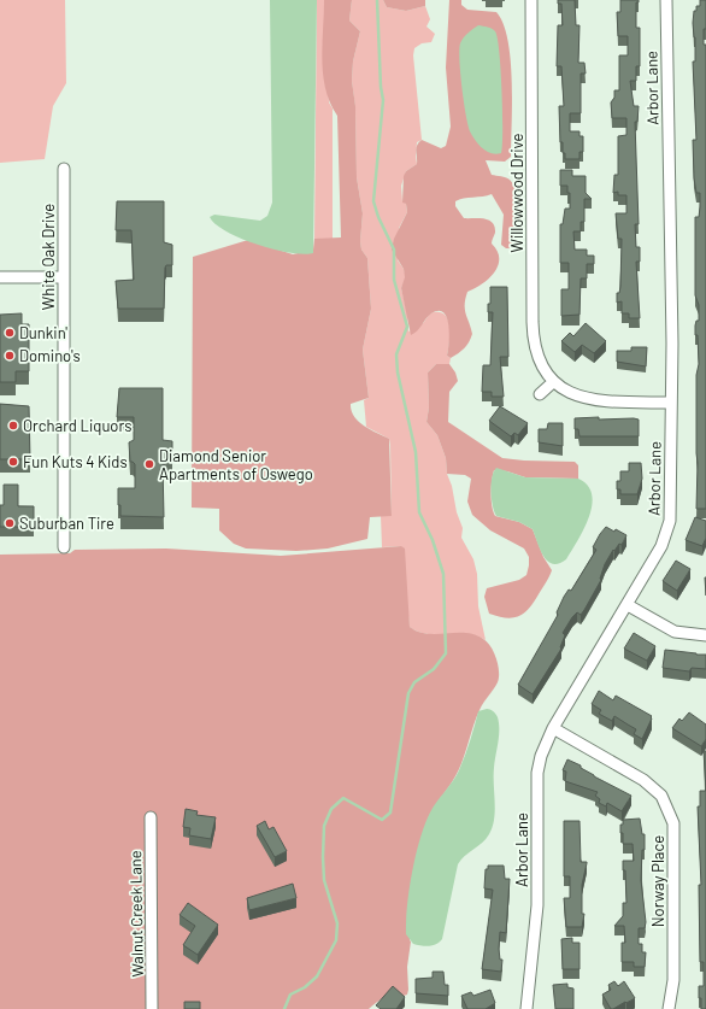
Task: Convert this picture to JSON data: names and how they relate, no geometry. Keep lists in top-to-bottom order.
{
  "streets": {
    "street": [
      "Arbor Lane",
      "Willowwood Drive",
      "White Oak Drive",
      "Norway Place",
      "Walnut Creek Lane"
    ]
  },
  "crossings": [
    ["Arbor Lane", "Willowwood Drive"],
    ["Arbor Lane", "Norway Place"]
  ],
  "places": [
    "Dunkin'",
    "Domino's",
    "Orchard Liquors",
    "Fun Kuts 4 Kids",
    "Diamond Senior Apartments of Oswego",
    "Suburban Tire"
  ]
}
